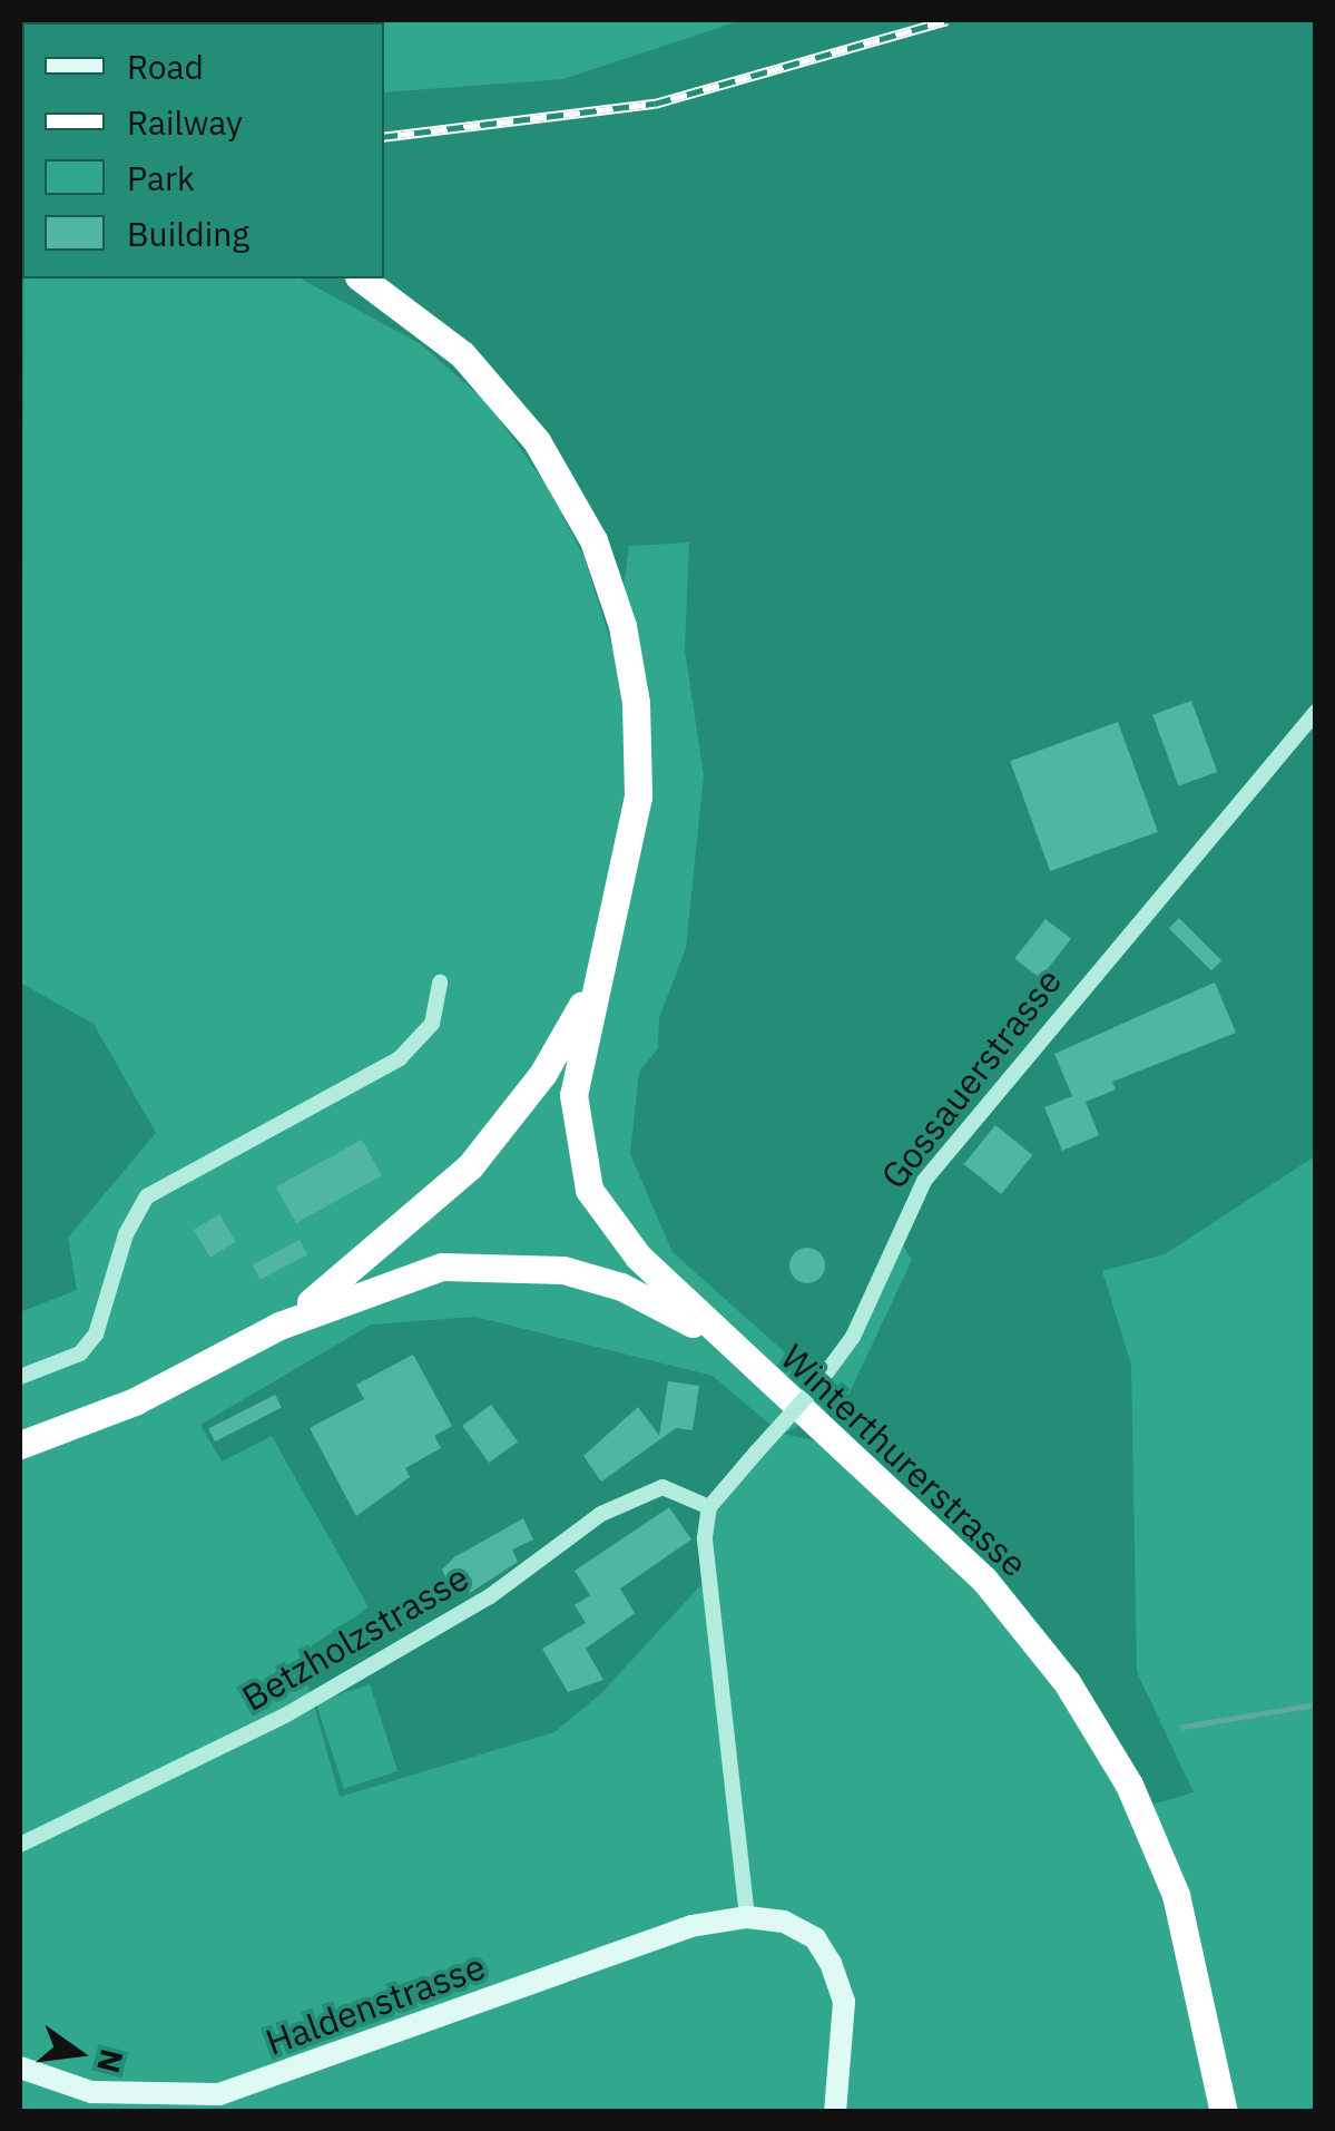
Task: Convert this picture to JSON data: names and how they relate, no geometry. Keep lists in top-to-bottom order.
{
  "streets": {
    "highway": ["Winterthurerstrasse"],
    "street": ["Gossauerstrasse", "Betzholzstrasse", "Haldenstrasse"]
  },
  "crossings": [
    ["Gossauerstrasse", "Betzholzstrasse"]
  ],
  "legend": [
    "Road",
    "Railway",
    "Park",
    "Building"
  ],
  "north": "right"
}
